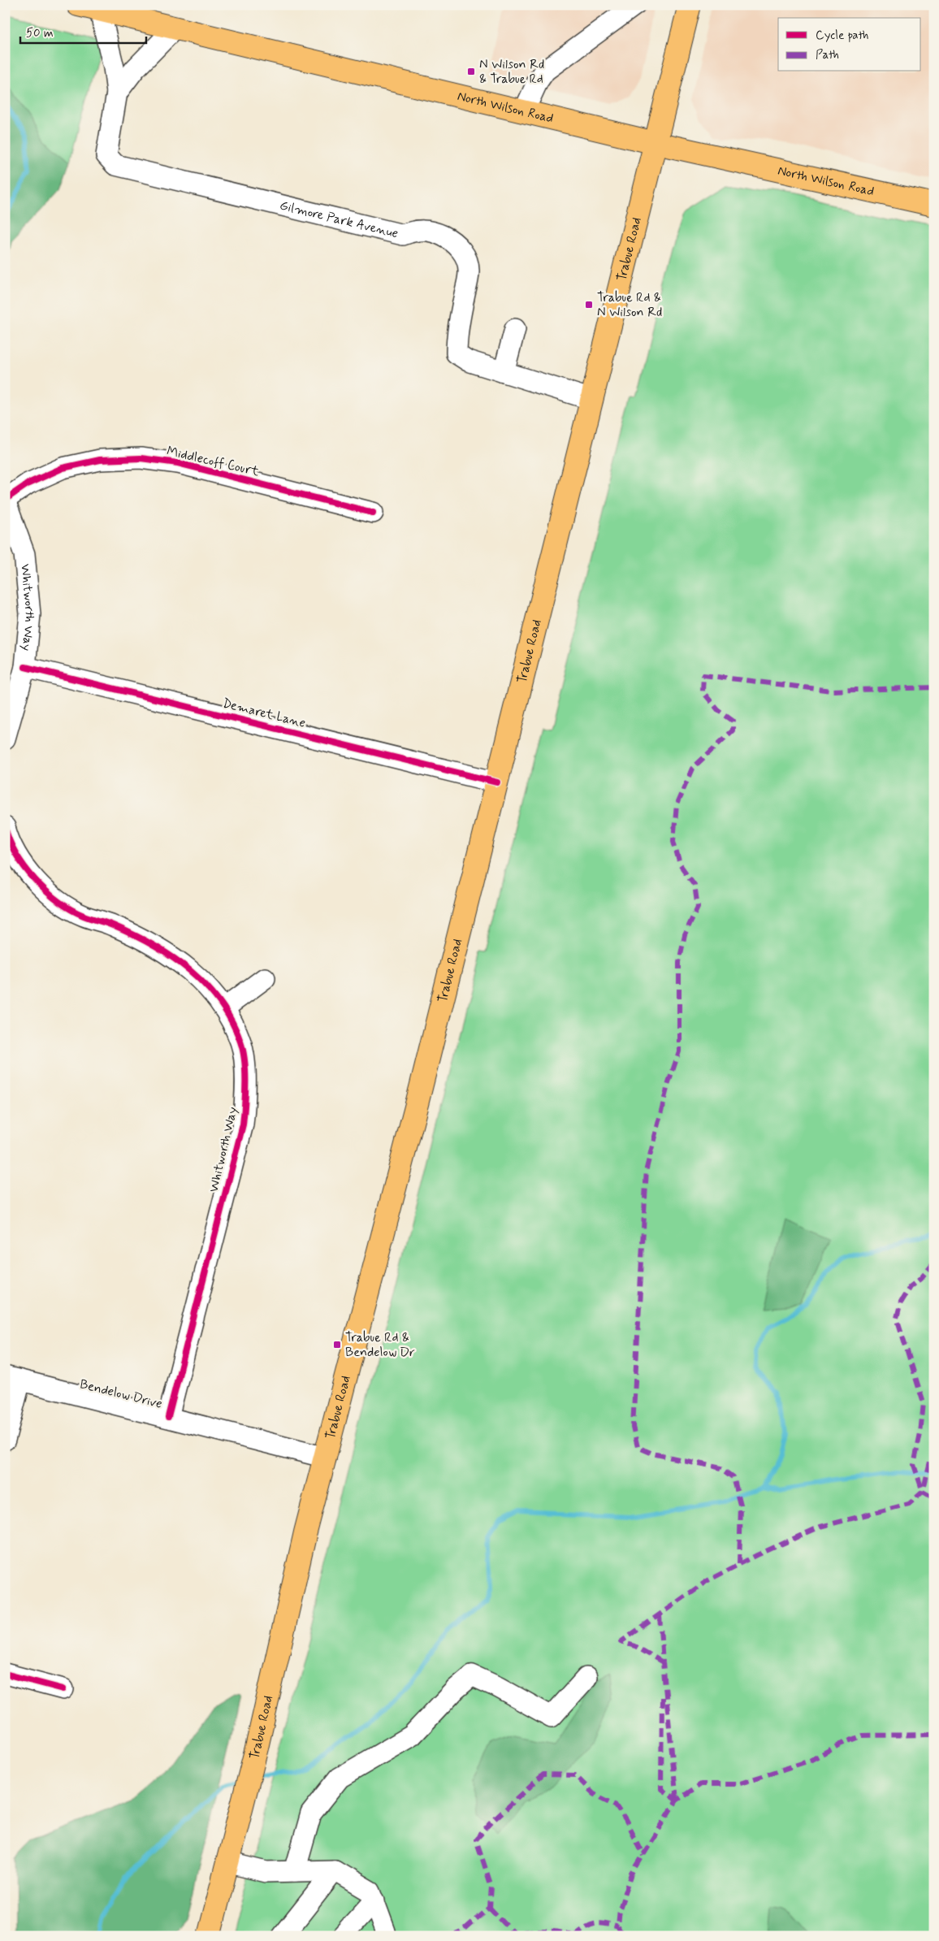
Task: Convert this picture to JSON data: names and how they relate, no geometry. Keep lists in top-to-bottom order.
{
  "streets": {
    "main road": ["North Wilson Road", "Trabue Road"],
    "street": [
      "Gilmore Park Avenue",
      "Middlecoff Court",
      "Whitworth Way",
      "Demaret Lane",
      "Bendelow Drive"
    ]
  },
  "crossings": [
    ["North Wilson Road", "Gilmore Park Avenue"],
    ["North Wilson Road", "Trabue Road"],
    ["Gilmore Park Avenue", "Trabue Road"],
    ["Trabue Road", "Demaret Lane"],
    ["Trabue Road", "Bendelow Drive"],
    ["Middlecoff Court", "Whitworth Way"],
    ["Whitworth Way", "Demaret Lane"],
    ["Whitworth Way", "Bendelow Drive"]
  ],
  "places": {
    "transit": ["N Wilson Rd & Trabue Rd", "Trabue Rd & N Wilson Rd", "Trabue Rd & Bendelow Dr"]
  },
  "legend": ["Cycle path", "Path"],
  "scale_bar": "50 m"
}
